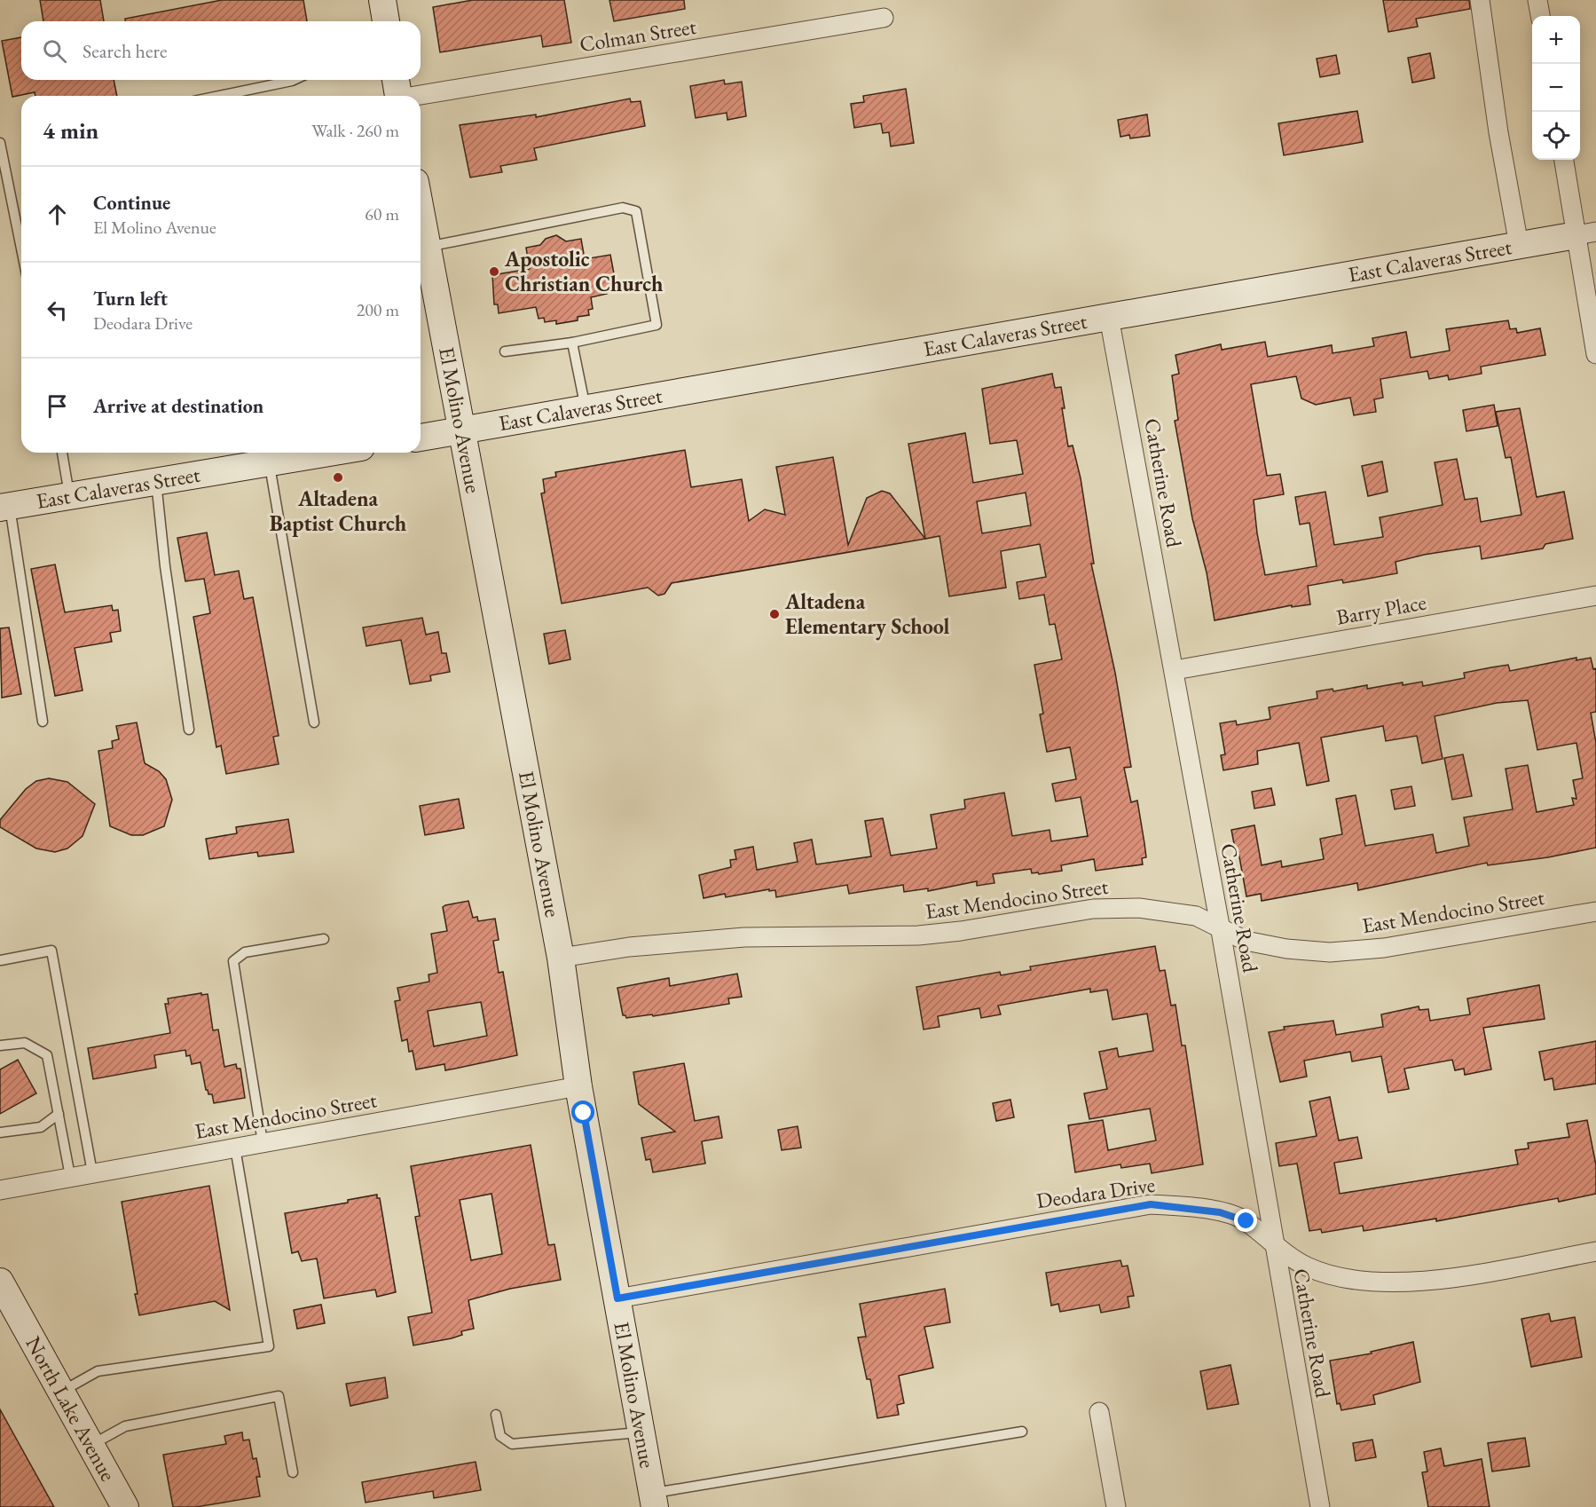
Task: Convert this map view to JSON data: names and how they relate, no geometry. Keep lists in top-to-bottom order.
{
  "streets": {
    "street": [
      "Colman Street",
      "East Calaveras Street",
      "El Molino Avenue",
      "Catherine Road",
      "Barry Place",
      "East Mendocino Street",
      "Deodara Drive",
      "North Lake Avenue"
    ]
  },
  "crossings": [
    ["East Calaveras Street", "El Molino Avenue"],
    ["East Calaveras Street", "Catherine Road"],
    ["El Molino Avenue", "East Mendocino Street"],
    ["El Molino Avenue", "Deodara Drive"],
    ["Catherine Road", "Barry Place"],
    ["Catherine Road", "East Mendocino Street"],
    ["Catherine Road", "Deodara Drive"]
  ],
  "places": ["Apostolic Christian Church", "Altadena Baptist Church", "Altadena Elementary School"],
  "page": {
    "map_buttons": ["+", "−"],
    "search": "Search here",
    "heading": ["4 min", "Walk · 260 m"],
    "list": [
      ["Continue", "El Molino Avenue", "60 m"],
      ["Turn left", "Deodara Drive", "200 m"],
      "Arrive at destination"
    ]
  }
}
